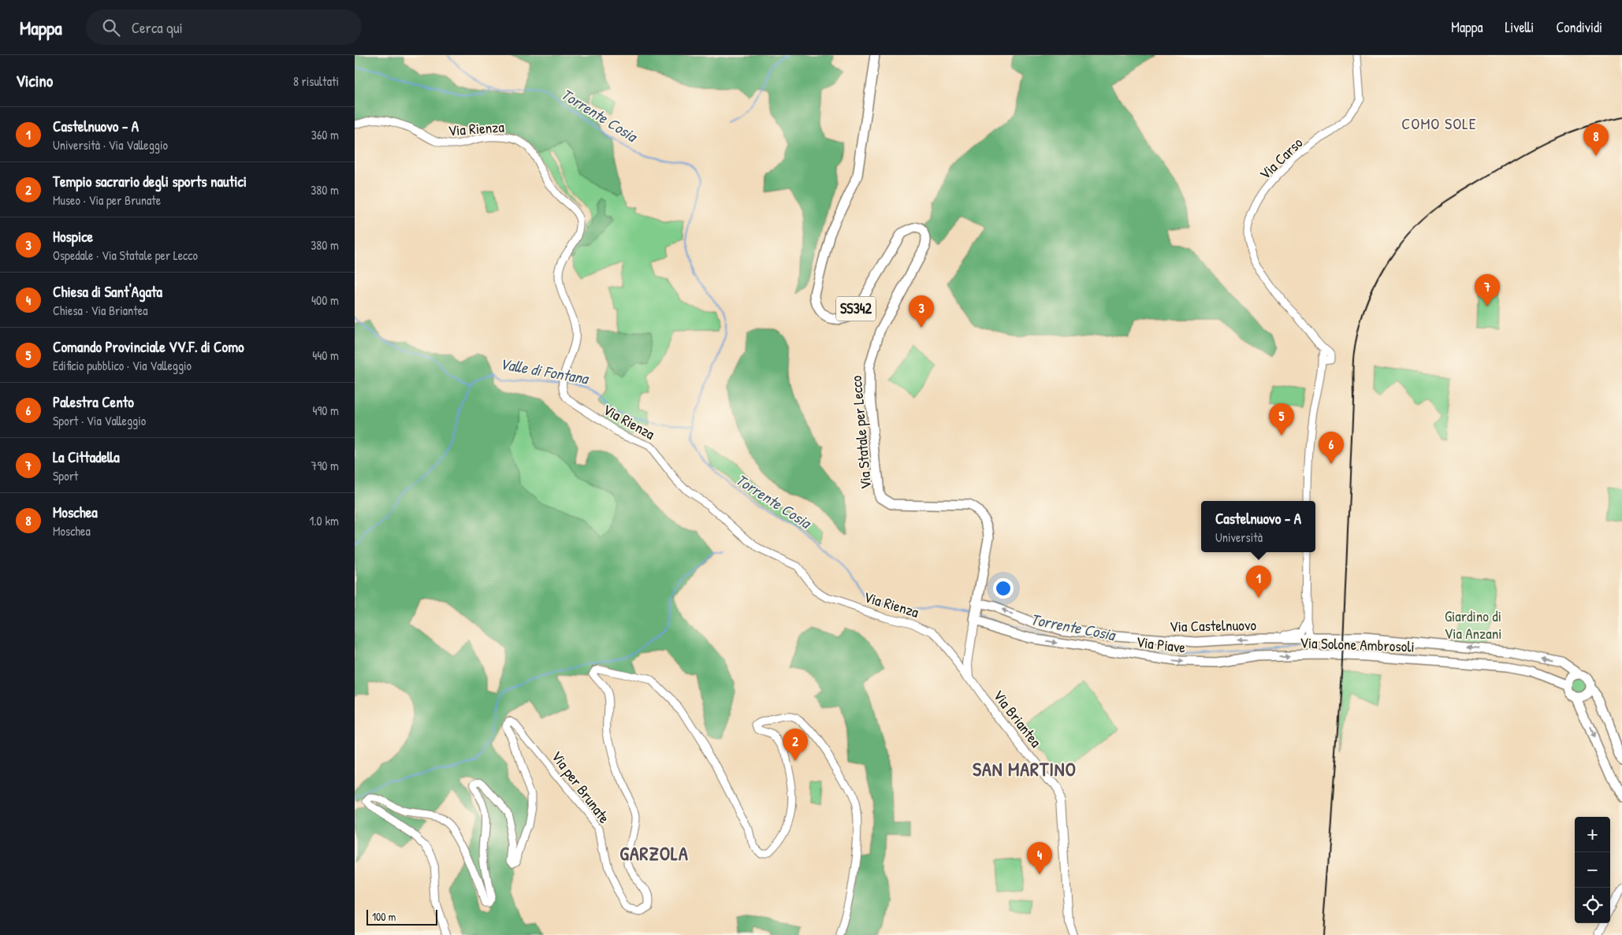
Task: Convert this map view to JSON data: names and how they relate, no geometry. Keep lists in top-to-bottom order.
{
  "streets": {
    "main road": [
      "SS342",
      "Via Statale per Lecco",
      "Via Castelnuovo",
      "Via Piave",
      "Via Solone Ambrosoli",
      "Via Briantea"
    ],
    "street": ["Via Rienza", "Via Carso", "Via per Brunate"]
  },
  "crossings": [
    ["Via Rienza", "Via Briantea"],
    ["Via Statale per Lecco", "Via Castelnuovo"],
    ["Via Statale per Lecco", "Via Piave"],
    ["Via Castelnuovo", "Via Piave"],
    ["Via Castelnuovo", "Via Solone Ambrosoli"],
    ["Via Piave", "Via Solone Ambrosoli"]
  ],
  "one_way": ["Via Castelnuovo", "Via Piave"],
  "districts": ["COMO SOLE", "SAN MARTINO", "GARZOLA"],
  "water": ["Torrente Cosia", "Valle di Fontana"],
  "parks": ["Giardino di Via Anzani"],
  "scale_bar": "100 m",
  "page": {
    "header": "Mappa",
    "search": "Cerca qui",
    "nav": ["Mappa", "Livelli", "Condividi"],
    "heading": ["Vicino", "8 risultati"],
    "list": [
      {
        "mark": "1",
        "name": "Castelnuovo - A",
        "note": "Università · Via Valleggio",
        "value": "360 m"
      },
      {
        "mark": "2",
        "name": "Tempio sacrario degli sports nautici",
        "note": "Museo · Via per Brunate",
        "value": "380 m"
      },
      {
        "mark": "3",
        "name": "Hospice",
        "note": "Ospedale · Via Statale per Lecco",
        "value": "380 m"
      },
      {
        "mark": "4",
        "name": "Chiesa di Sant'Agata",
        "note": "Chiesa · Via Briantea",
        "value": "400 m"
      },
      {
        "mark": "5",
        "name": "Comando Provinciale VV.F. di Como",
        "note": "Edificio pubblico · Via Valleggio",
        "value": "440 m"
      },
      {
        "mark": "6",
        "name": "Palestra Cento",
        "note": "Sport · Via Valleggio",
        "value": "490 m"
      },
      {
        "mark": "7",
        "name": "La Cittadella",
        "note": "Sport",
        "value": "790 m"
      },
      {
        "mark": "8",
        "name": "Moschea",
        "note": "Moschea",
        "value": "1.0 km"
      }
    ],
    "pins": [
      "8",
      "7",
      "3",
      "5",
      "6",
      "1",
      "2",
      "4"
    ],
    "popup": ["Castelnuovo - A", "Università"],
    "map_buttons": ["+", "−"],
    "scale": "100 m"
  }
}
